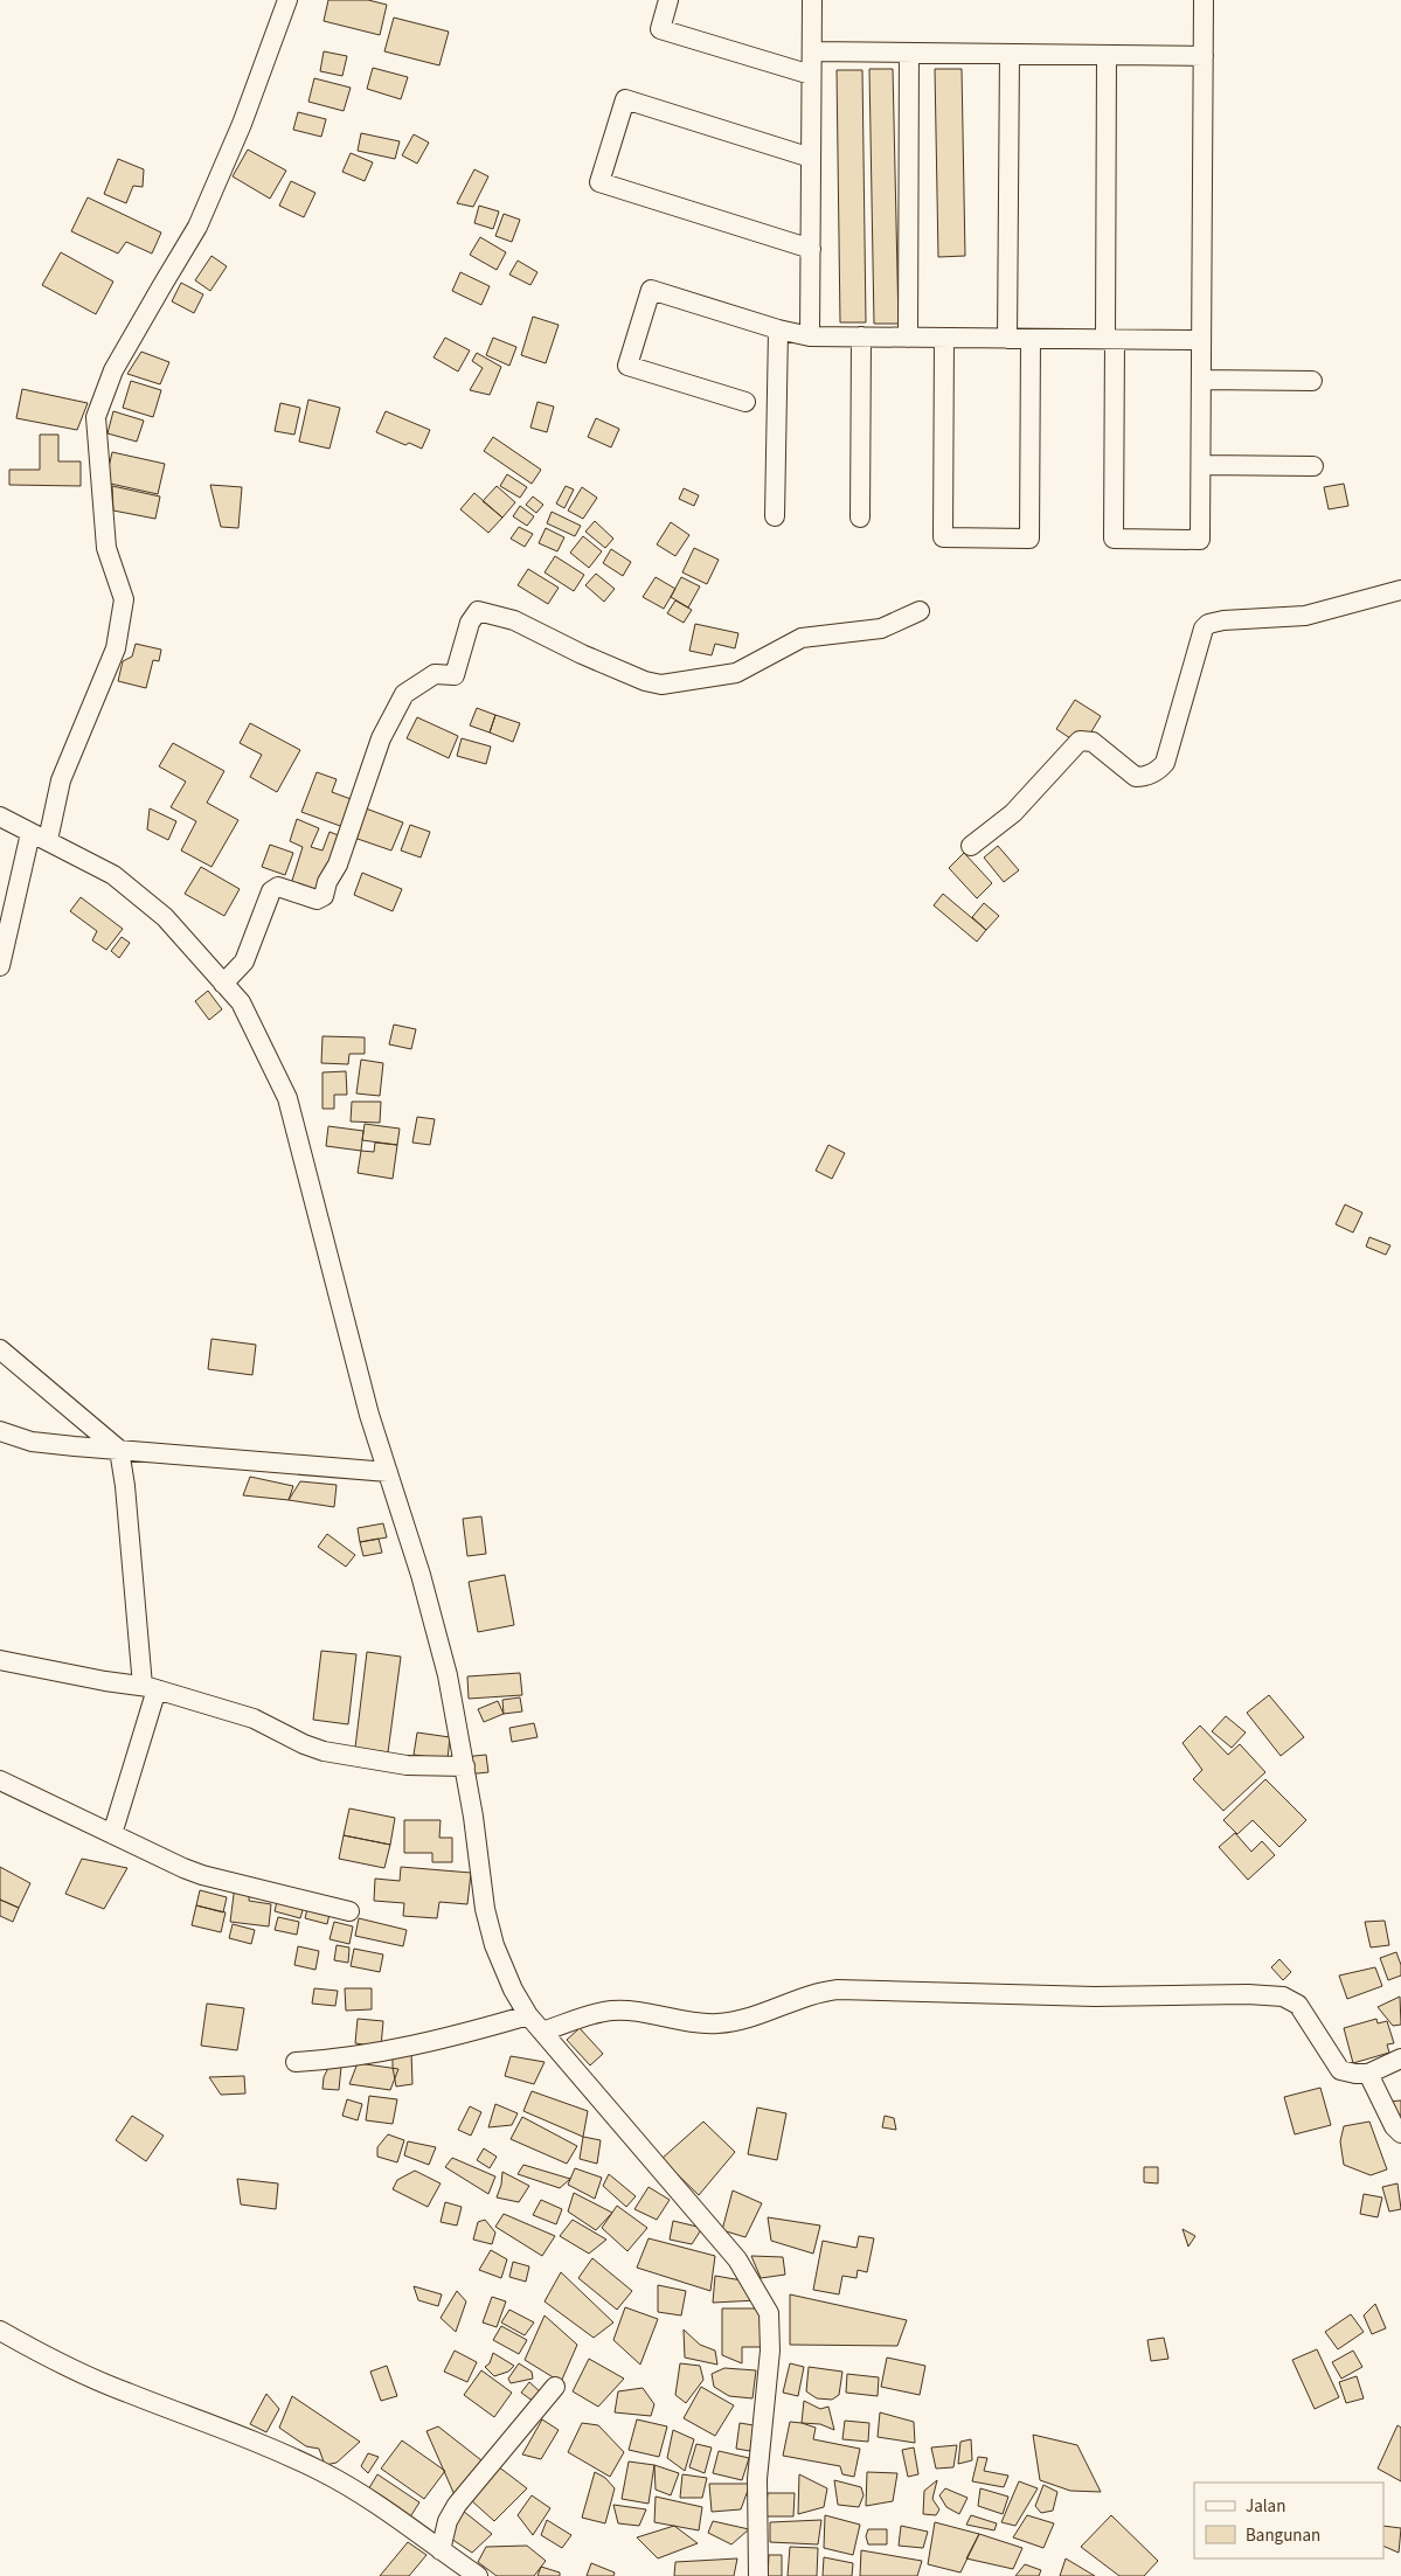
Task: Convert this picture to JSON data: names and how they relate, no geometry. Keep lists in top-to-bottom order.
{
  "legend": ["Jalan", "Bangunan"]
}
